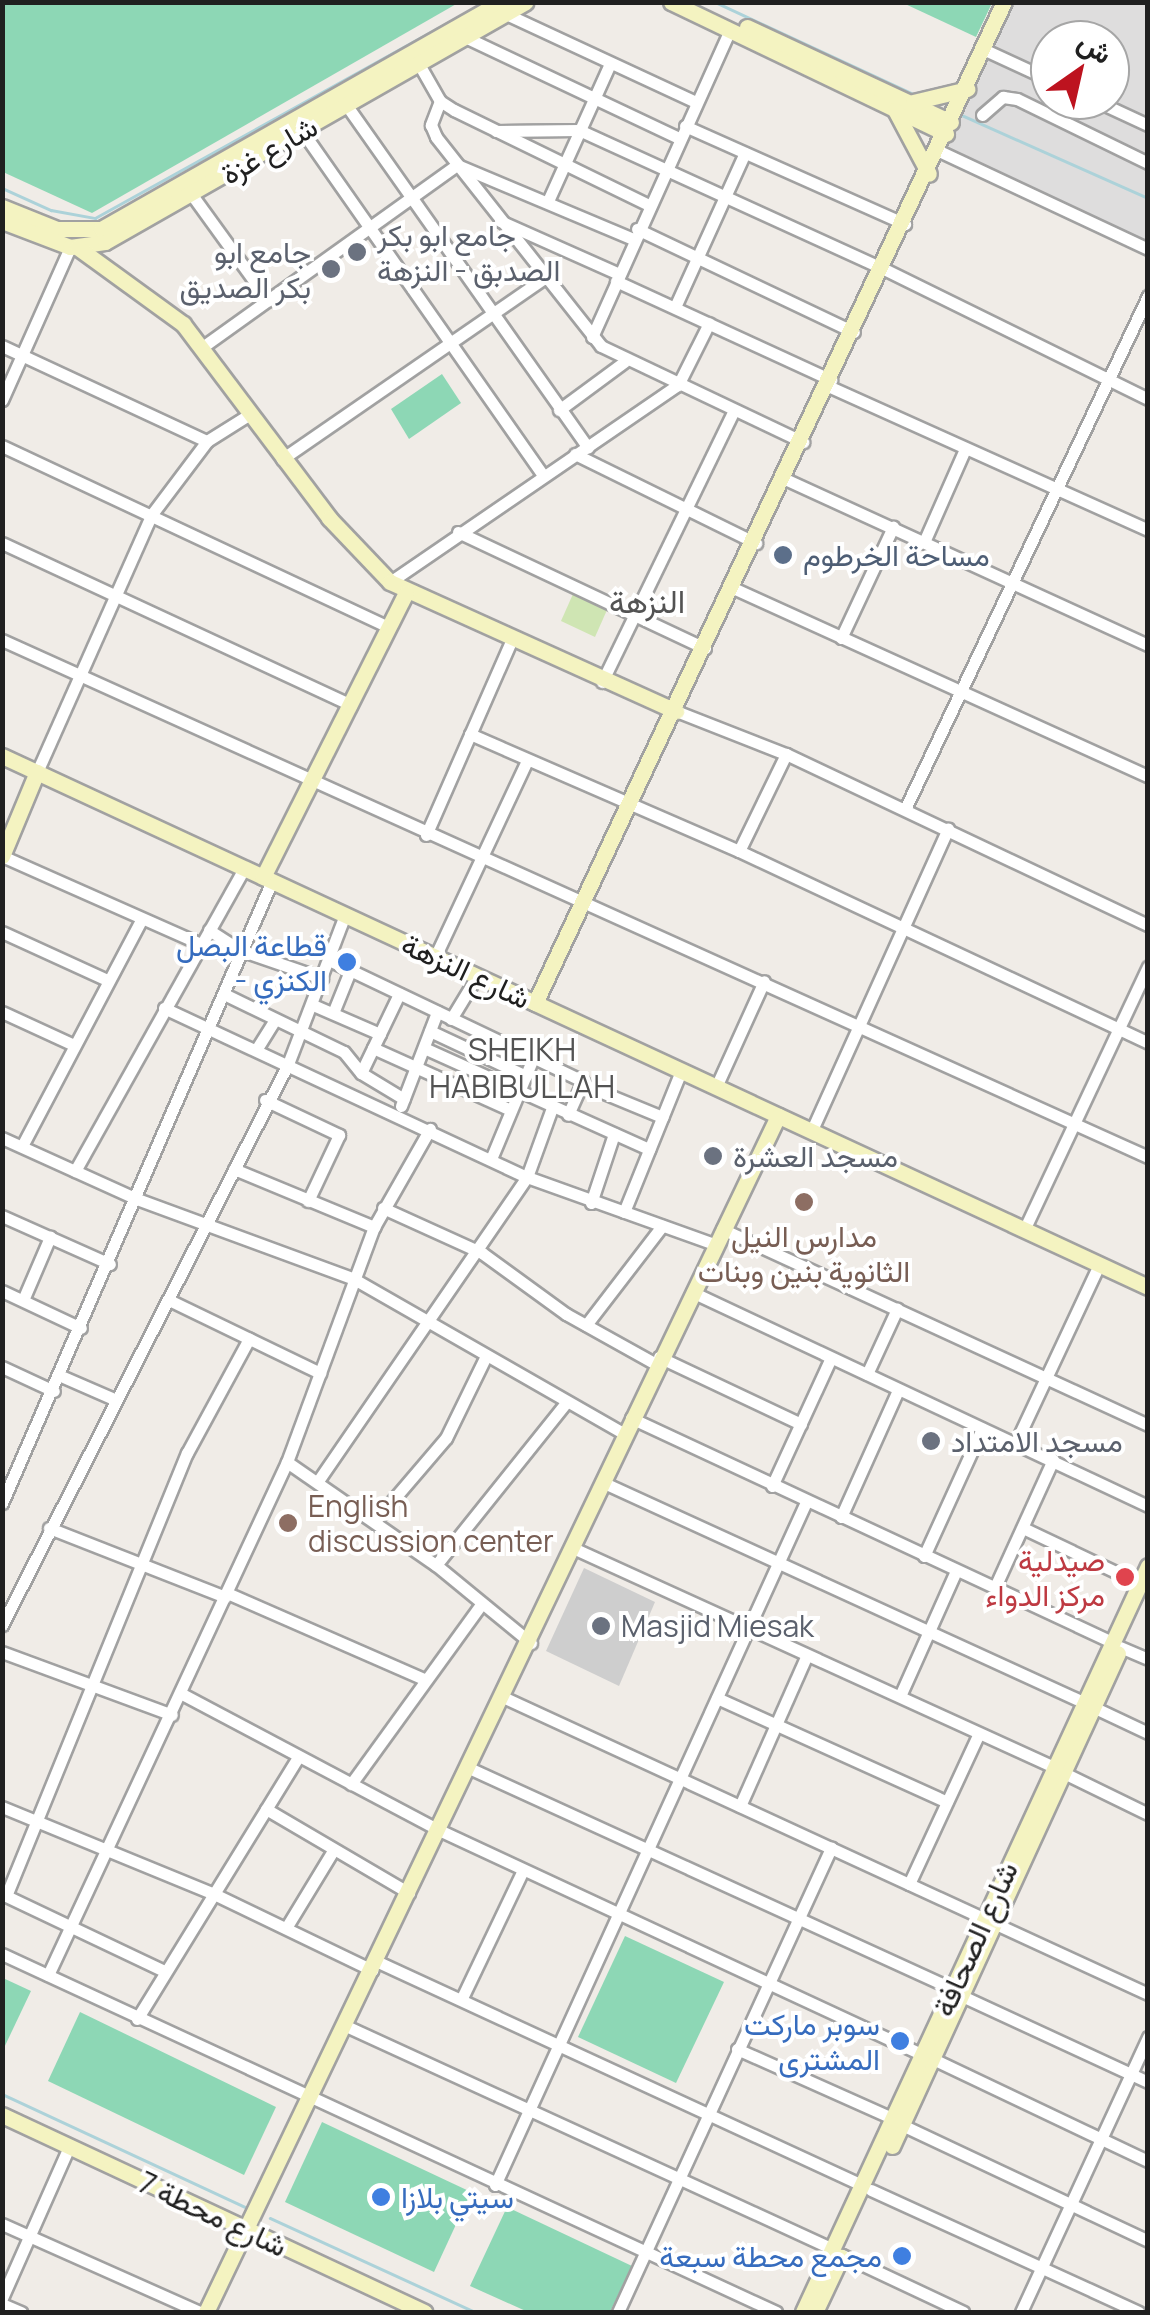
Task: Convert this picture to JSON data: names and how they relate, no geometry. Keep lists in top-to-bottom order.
{
  "streets": {
    "street": [
      "شارع غزة",
      "شارع النزهة",
      "شارع الصحافة",
      "شارع محطة 7"
    ]
  },
  "districts": ["النزهة", "SHEIKH HABIBULLAH"],
  "places": [
    "جامع ابو بكر الصدبق - النزهة",
    "جامع ابو بكر الصديق",
    "مساحة الخرطوم",
    "قطاعة البصل - الكنزي",
    "مسجد العشرة",
    "مدارس النيل الثانوية بنين وبنات",
    "مسجد الامتداد",
    "English discussion center",
    "صيدلية مركز الدواء",
    "Masjid Miesak",
    "سوبر ماركت المشترى",
    "سيتي بلازا",
    "مجمع محطة سبعة"
  ],
  "north": "top right"
}
